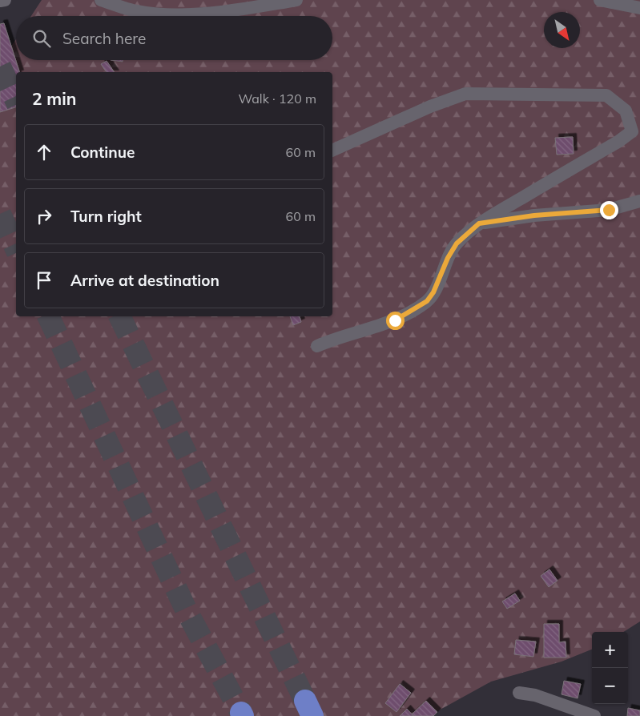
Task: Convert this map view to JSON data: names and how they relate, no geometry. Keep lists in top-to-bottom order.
{
  "north": "bottom right",
  "page": {
    "search": "Search here",
    "heading": ["2 min", "Walk · 120 m"],
    "list": [
      ["Continue", "60 m"],
      ["Turn right", "60 m"],
      "Arrive at destination"
    ],
    "map_buttons": ["+", "−"]
  }
}
